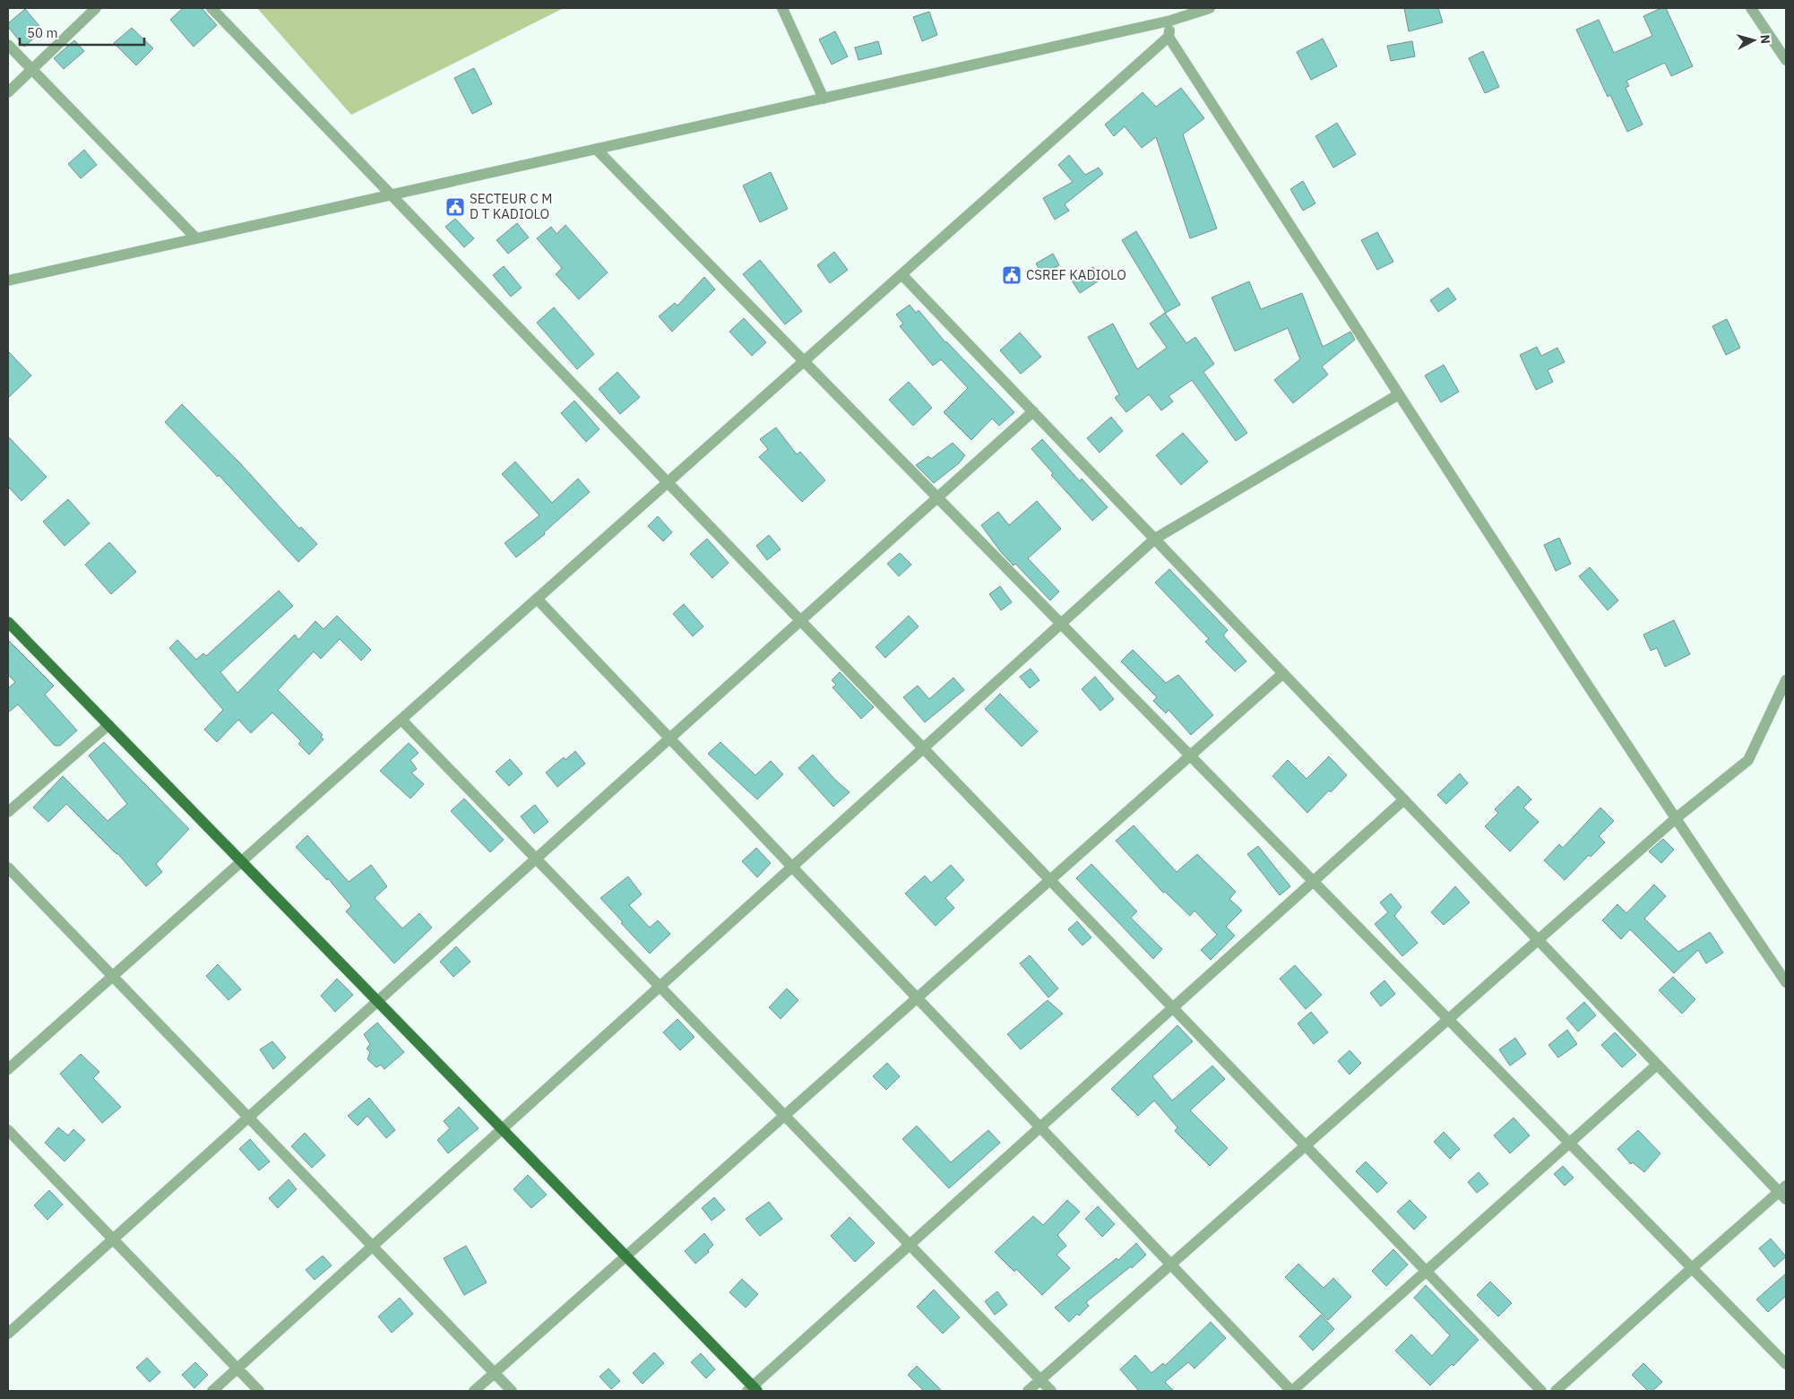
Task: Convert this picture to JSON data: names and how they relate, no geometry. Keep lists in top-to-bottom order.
{
  "places": {
    "public building": ["SECTEUR C M D T KADIOLO", "CSREF KADIOLO"]
  },
  "scale_bar": "50 m",
  "north": "right"
}
